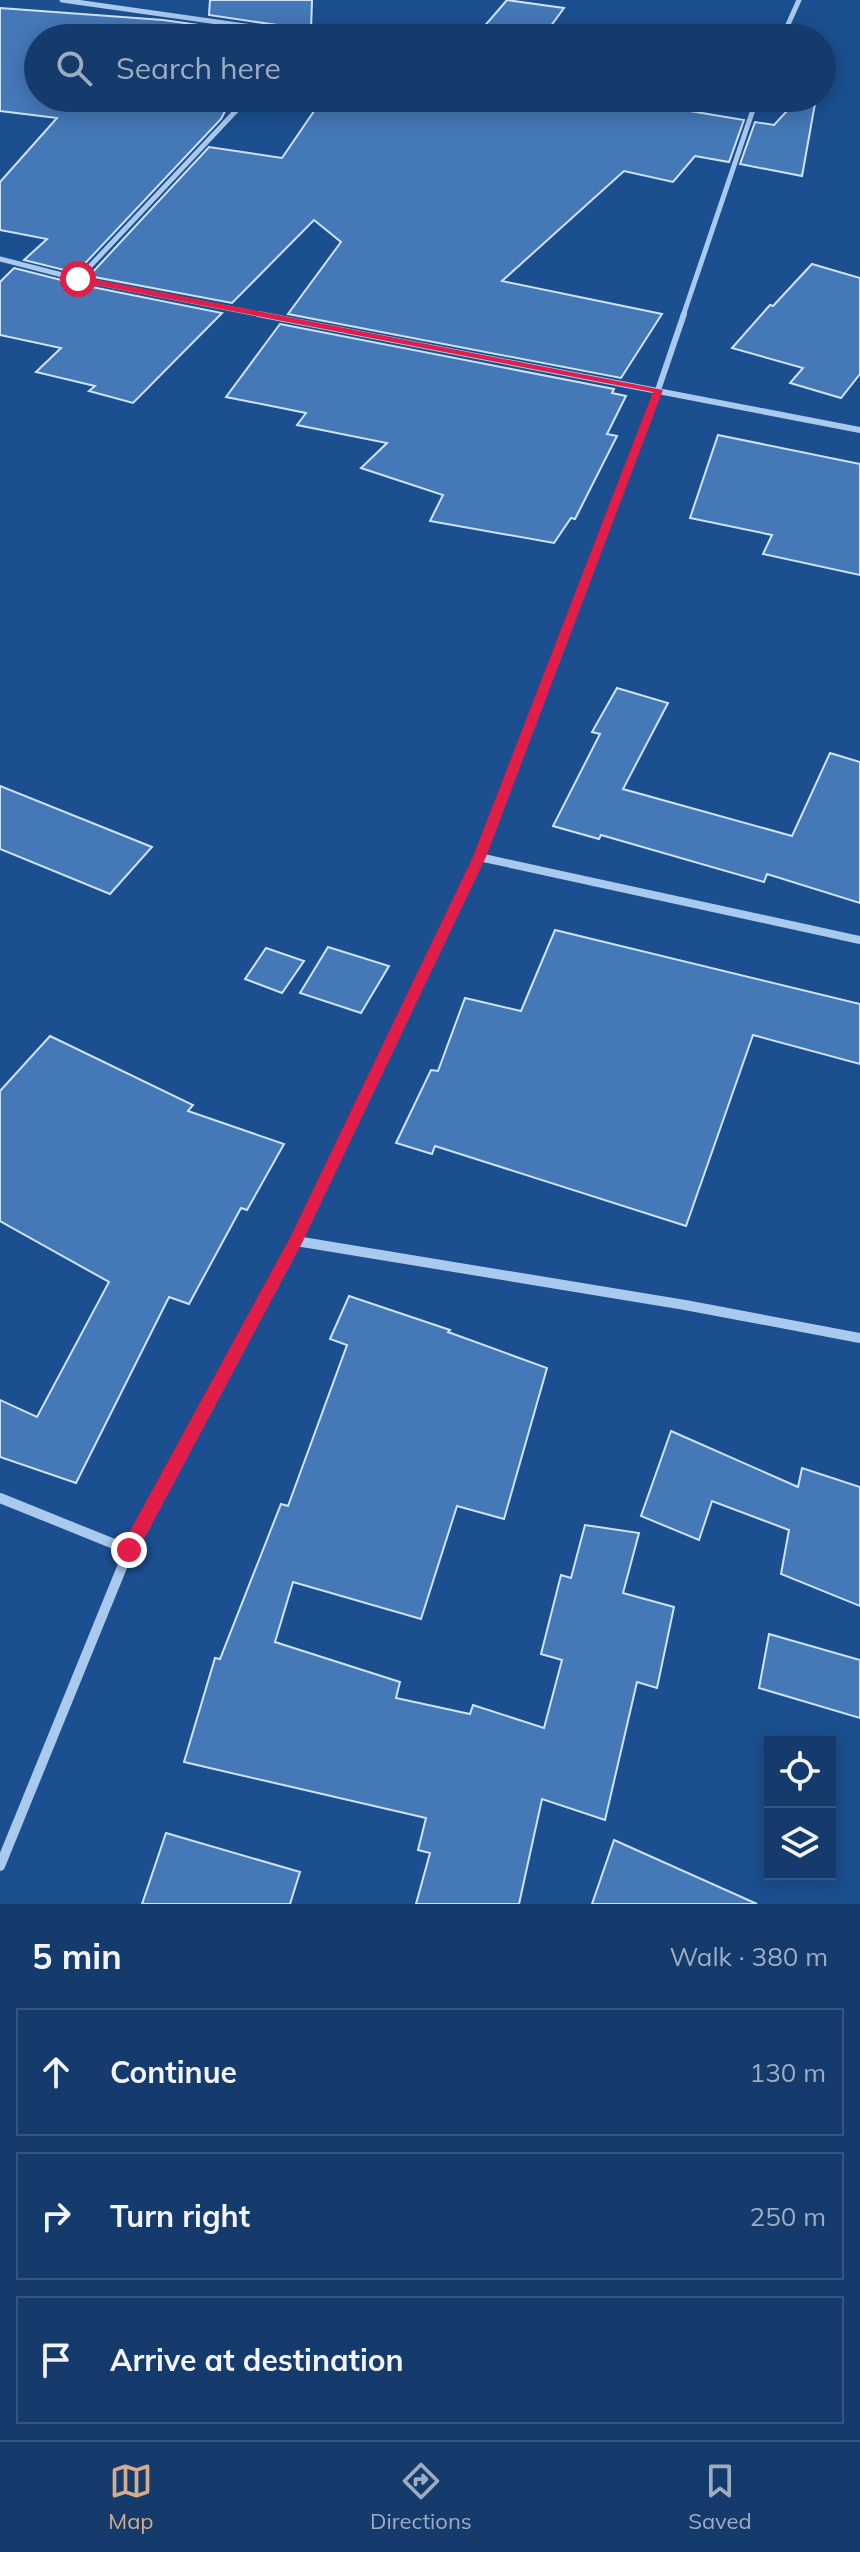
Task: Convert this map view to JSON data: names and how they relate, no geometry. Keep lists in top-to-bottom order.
{
  "page": {
    "search": "Search here",
    "heading": ["5 min", "Walk · 380 m"],
    "list": [
      ["Continue", "130 m"],
      ["Turn right", "250 m"],
      "Arrive at destination"
    ],
    "nav": ["Map", "Directions", "Saved"]
  }
}
